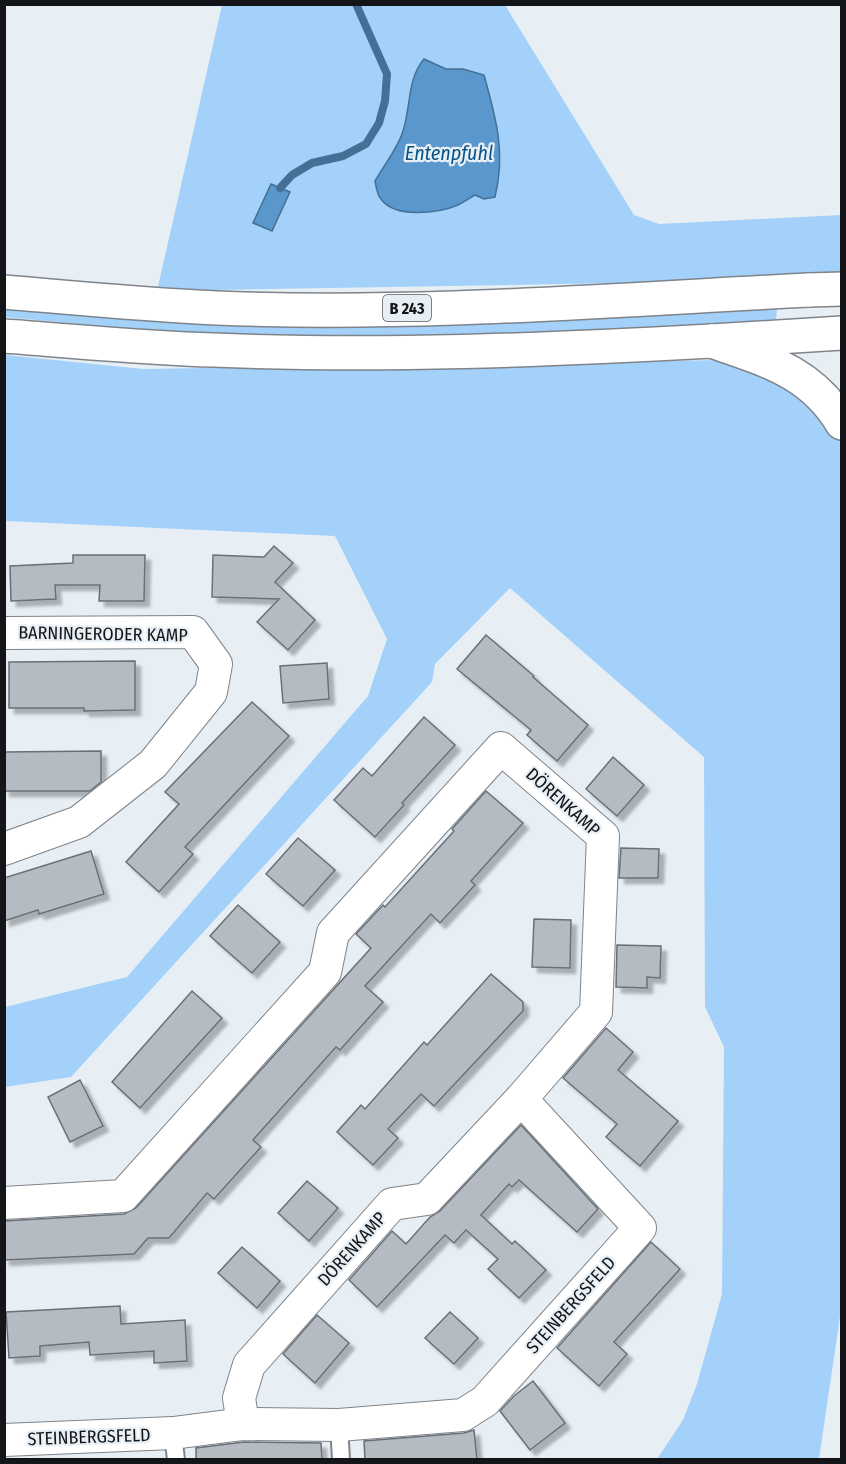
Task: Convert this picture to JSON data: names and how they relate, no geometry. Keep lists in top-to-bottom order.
{
  "streets": {
    "main road": ["B 243"],
    "street": ["BARNINGERODER KAMP", "DÖRENKAMP", "STEINBERGSFELD"]
  },
  "crossings": [
    ["DÖRENKAMP", "STEINBERGSFELD"]
  ],
  "water": ["Entenpfuhl"]
}
